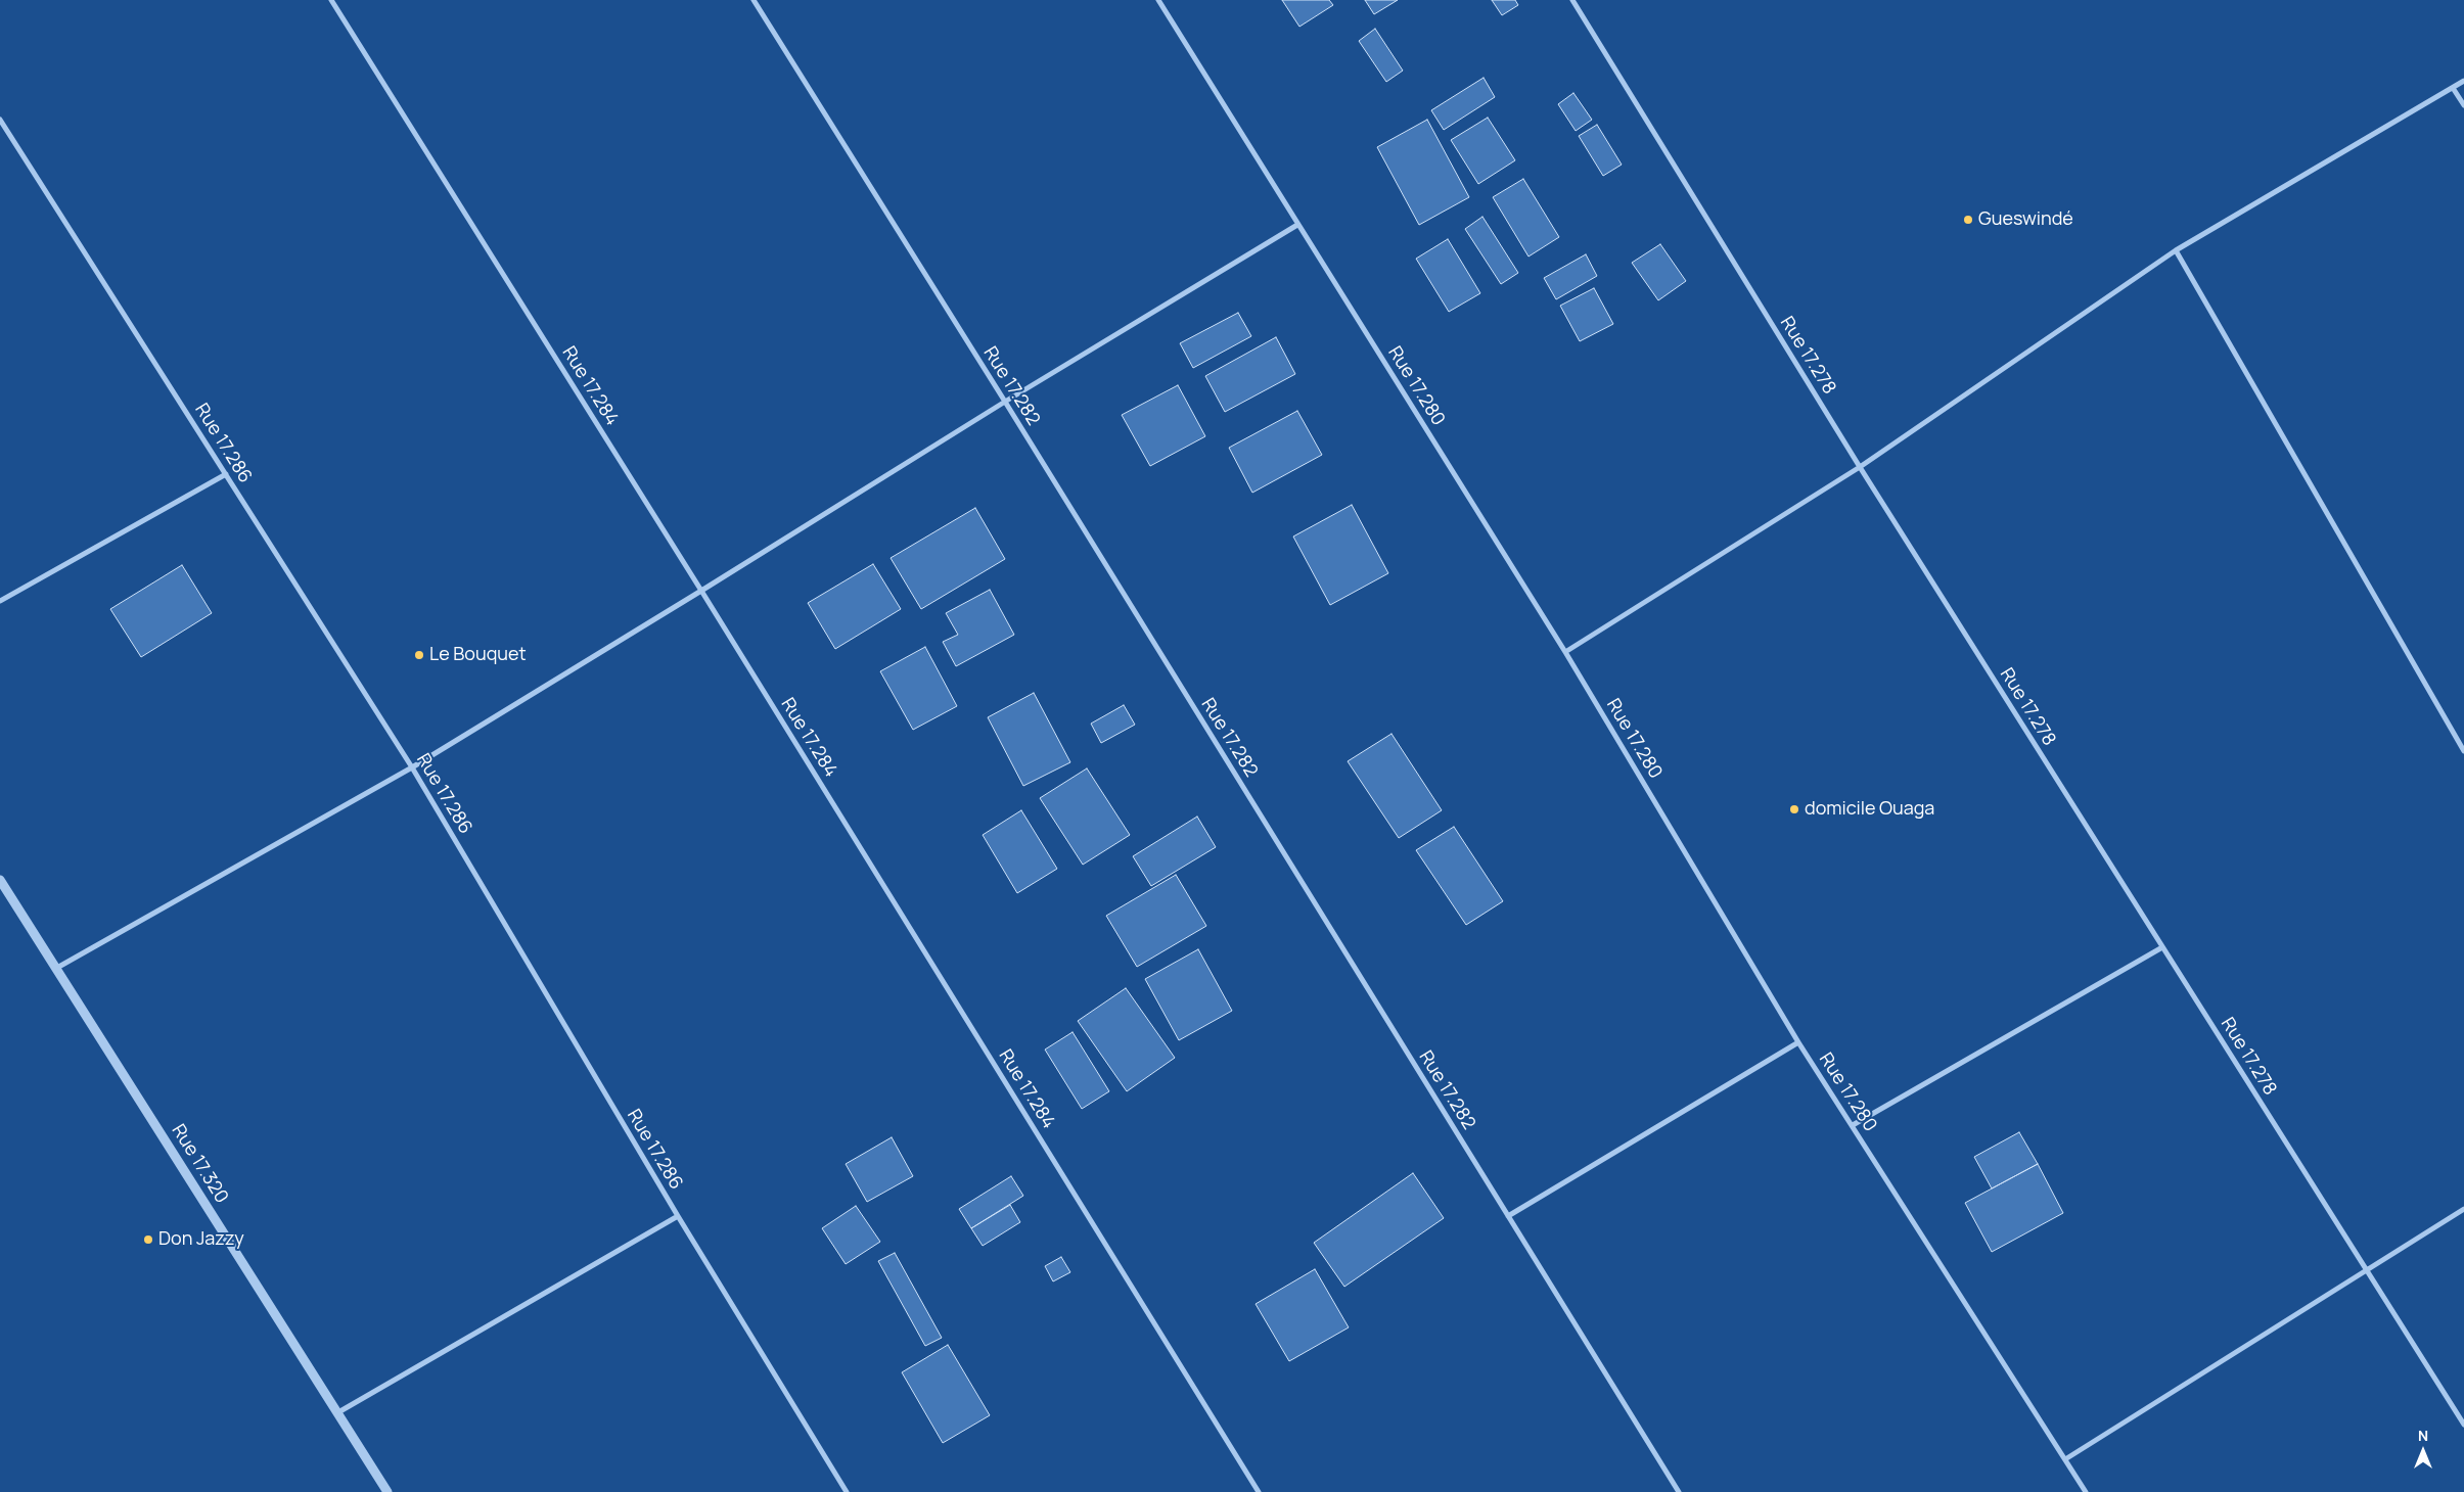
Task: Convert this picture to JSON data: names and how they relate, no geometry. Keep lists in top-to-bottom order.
{
  "streets": {
    "street": [
      "Rue 17.278",
      "Rue 17.284",
      "Rue 17.282",
      "Rue 17.280",
      "Rue 17.286",
      "Rue 17.320"
    ]
  },
  "places": [
    "Gueswindé",
    "Le Bouquet",
    "domicile Ouaga",
    "Don Jazzy"
  ],
  "north": "top"
}
